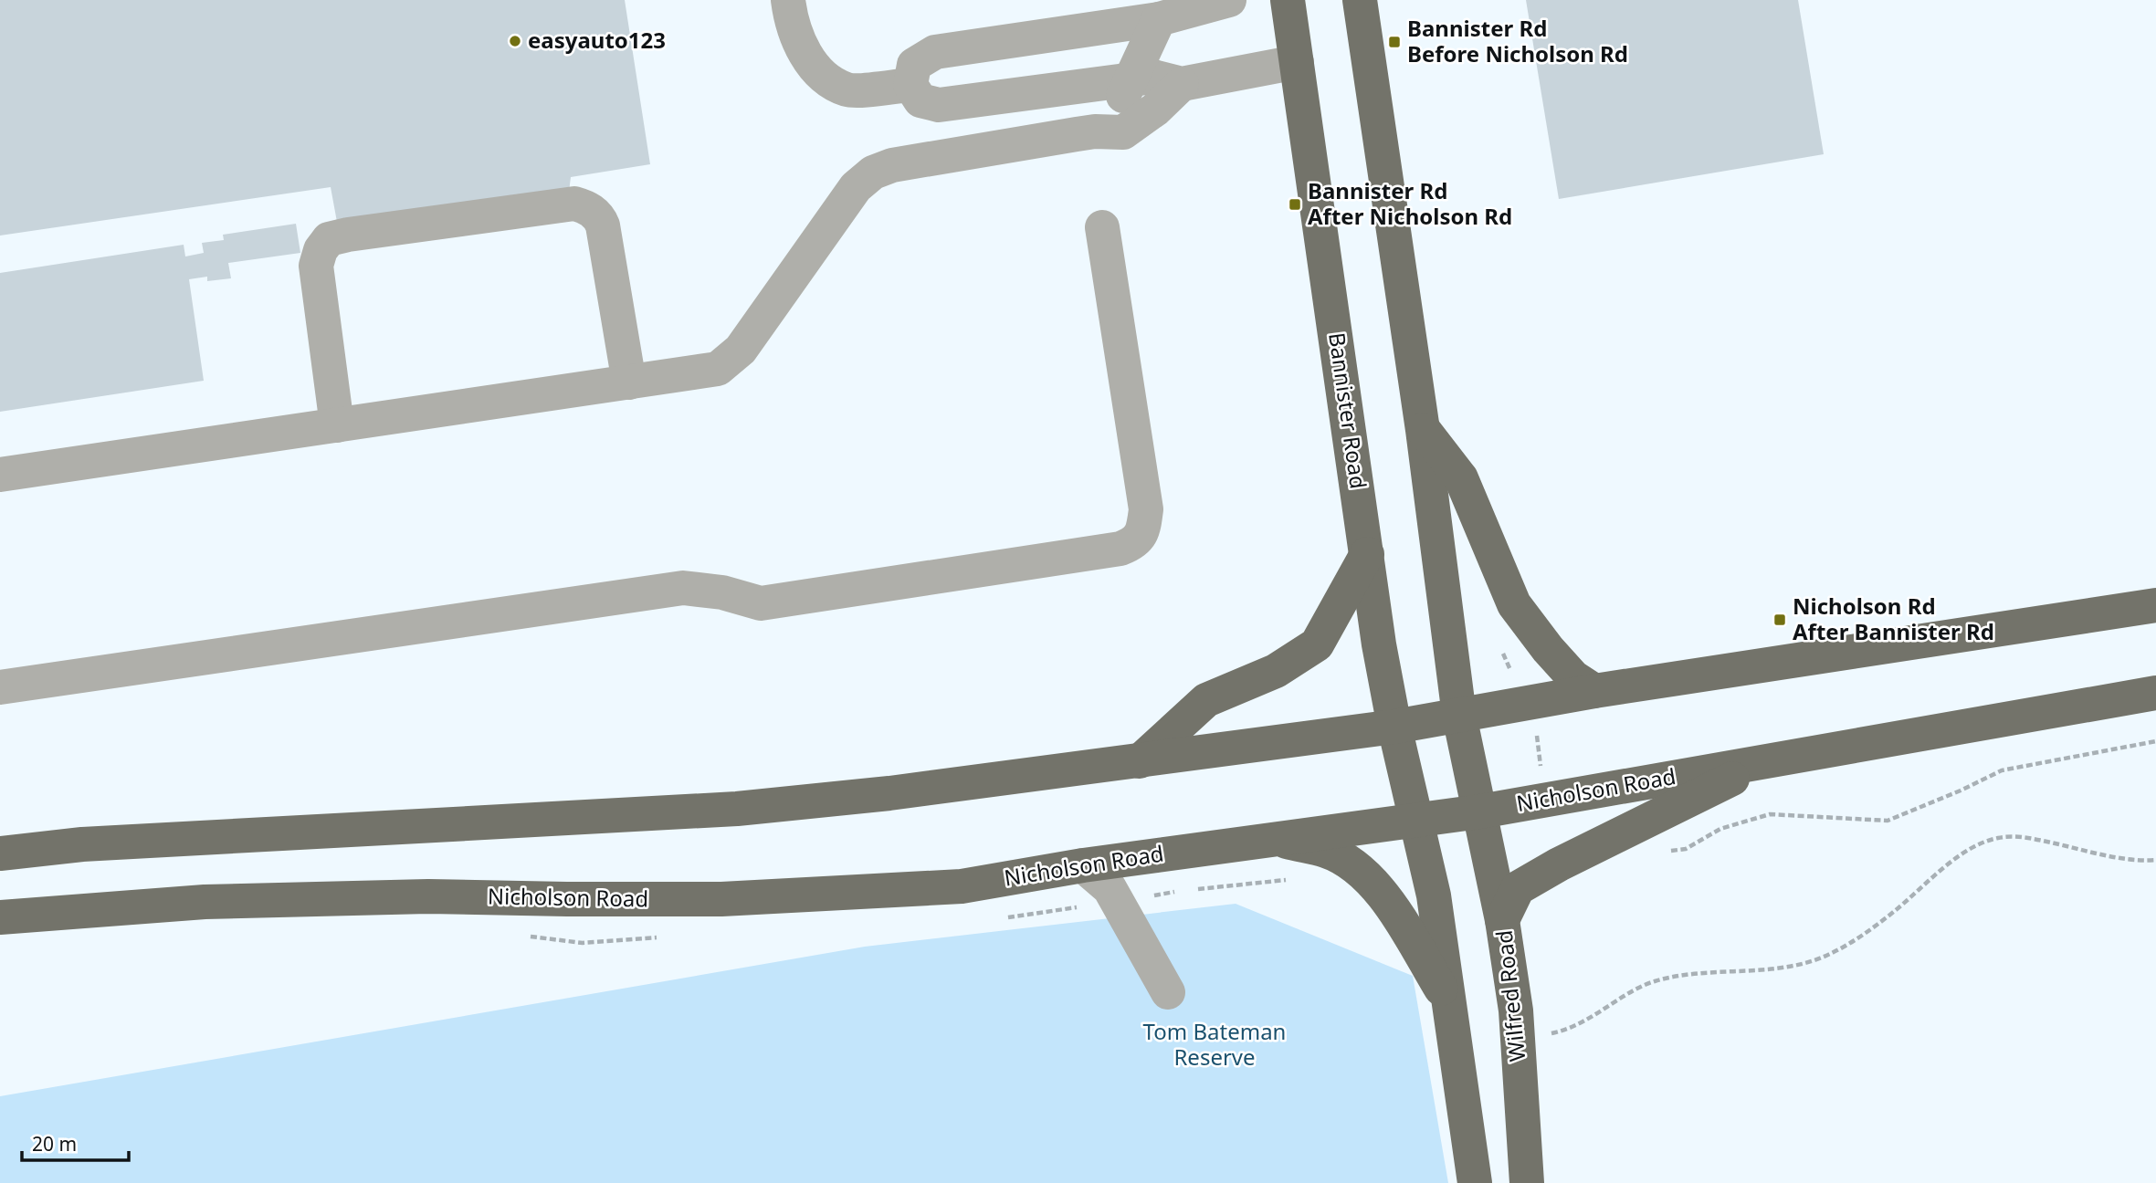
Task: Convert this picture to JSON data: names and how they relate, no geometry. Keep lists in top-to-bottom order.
{
  "streets": {
    "main road": ["Bannister Road", "Nicholson Road", "Wilfred Road"]
  },
  "crossings": [
    ["Bannister Road", "Nicholson Road"],
    ["Nicholson Road", "Wilfred Road"]
  ],
  "parks": ["Tom Bateman Reserve"],
  "places": {
    "other": ["easyauto123"],
    "transit": ["Bannister Rd Before Nicholson Rd", "Bannister Rd After Nicholson Rd", "Nicholson Rd After Bannister Rd"]
  },
  "scale_bar": "20 m"
}
